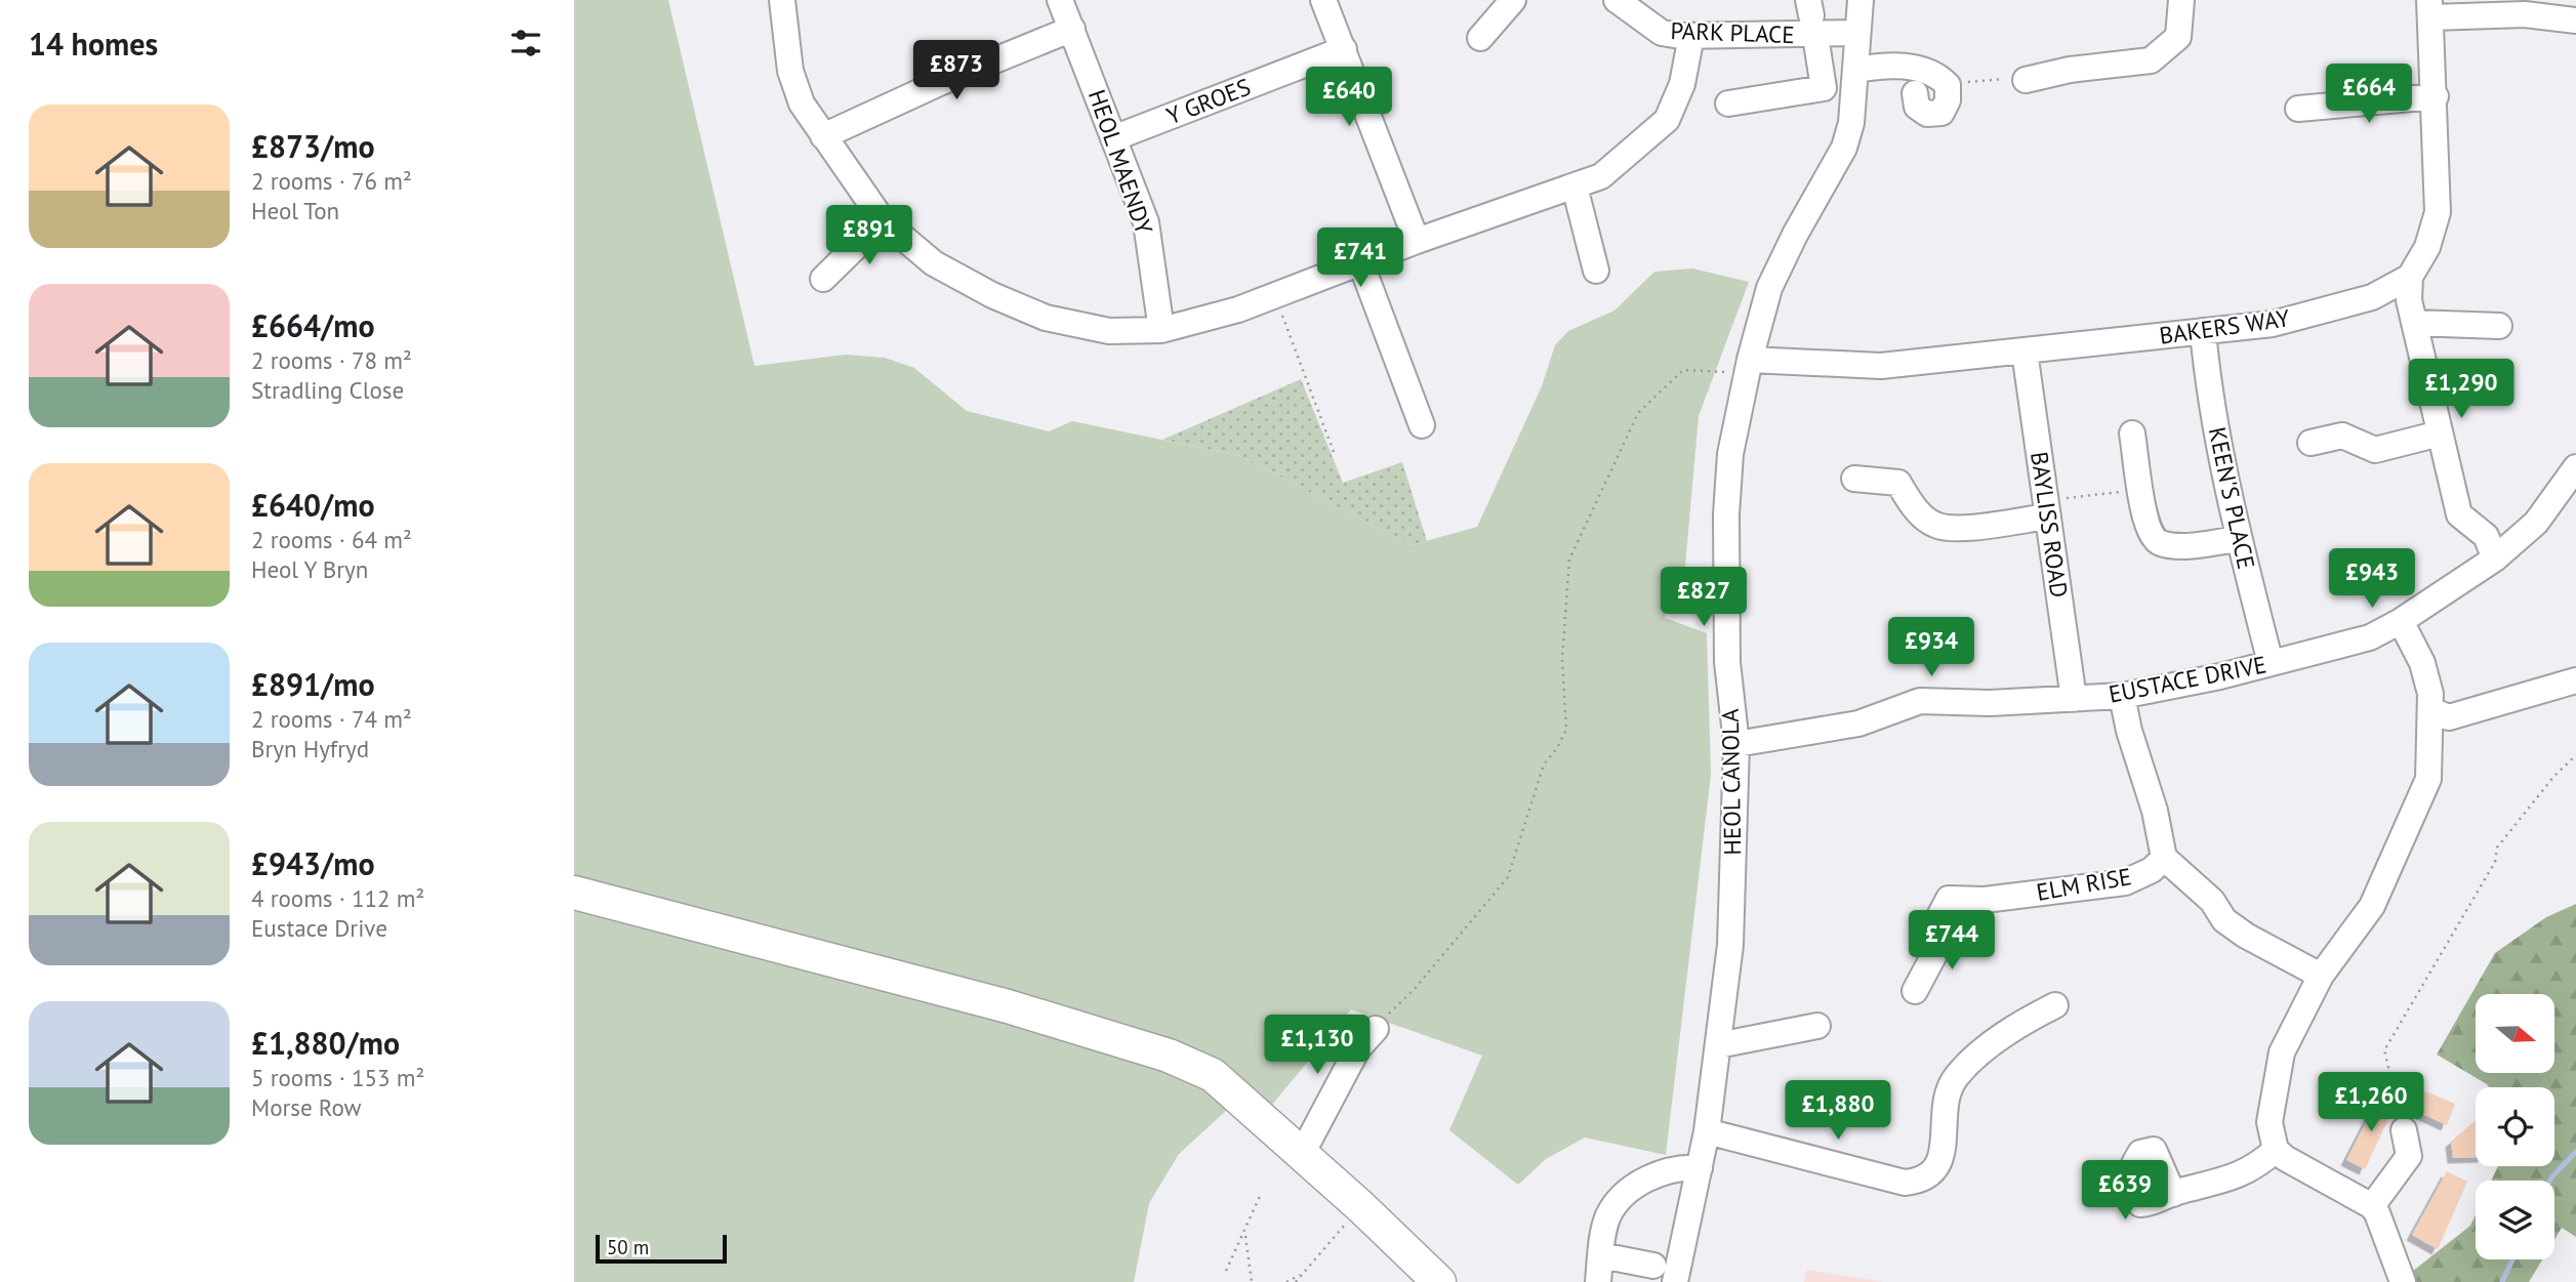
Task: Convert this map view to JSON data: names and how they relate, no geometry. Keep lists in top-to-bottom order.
{
  "streets": {
    "street": [
      "PARK PLACE",
      "Y GROES",
      "HEOL MAENDY",
      "BAKERS WAY",
      "KEEN'S PLACE",
      "BAYLISS ROAD",
      "EUSTACE DRIVE",
      "HEOL CANOLA",
      "ELM RISE"
    ]
  },
  "crossings": [
    ["PARK PLACE", "HEOL CANOLA"],
    ["Y GROES", "HEOL MAENDY"],
    ["BAKERS WAY", "KEEN'S PLACE"],
    ["BAKERS WAY", "BAYLISS ROAD"],
    ["BAKERS WAY", "HEOL CANOLA"],
    ["KEEN'S PLACE", "EUSTACE DRIVE"],
    ["BAYLISS ROAD", "EUSTACE DRIVE"],
    ["EUSTACE DRIVE", "HEOL CANOLA"]
  ],
  "scale_bar": "50 m",
  "north": "right",
  "page": {
    "heading": "14 homes",
    "price": [
      "£873",
      "£664",
      "£640",
      "£891",
      "£741",
      "£1,290",
      "£943",
      "£827",
      "£934",
      "£744",
      "£1,130",
      "£1,260",
      "£1,880",
      "£639"
    ],
    "list": [
      {
        "name": "£873/mo",
        "note": "2 rooms · 76 m² · Heol Ton"
      },
      {
        "name": "£664/mo",
        "note": "2 rooms · 78 m² · Stradling Close"
      },
      {
        "name": "£640/mo",
        "note": "2 rooms · 64 m² · Heol Y Bryn"
      },
      {
        "name": "£891/mo",
        "note": "2 rooms · 74 m² · Bryn Hyfryd"
      },
      {
        "name": "£943/mo",
        "note": "4 rooms · 112 m² · Eustace Drive"
      },
      {
        "name": "£1,880/mo",
        "note": "5 rooms · 153 m² · Morse Row"
      }
    ],
    "scale": "50 m"
  }
}
